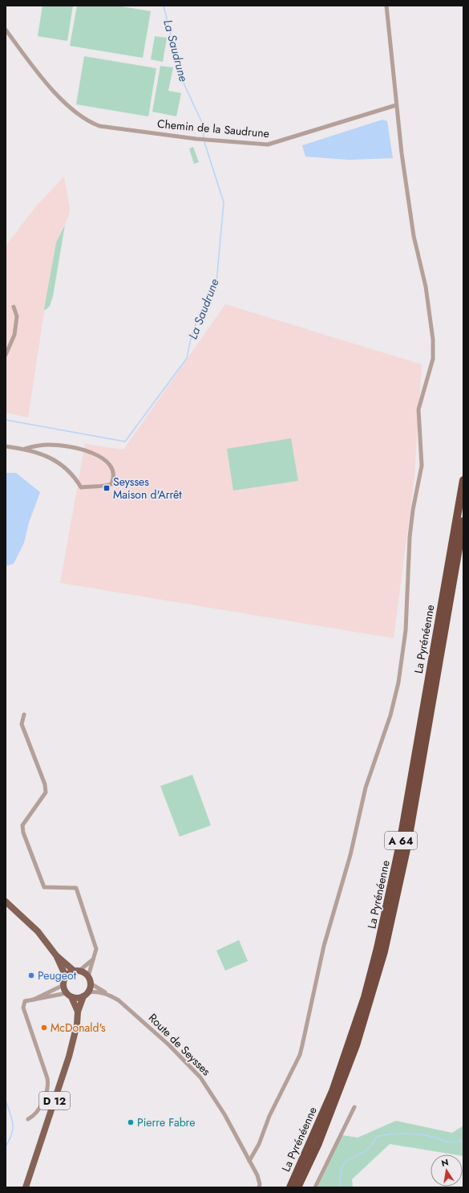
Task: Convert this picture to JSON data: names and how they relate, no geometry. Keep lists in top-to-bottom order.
{
  "streets": {
    "highway": ["La Pyrénéenne", "A 64"],
    "main road": ["D 12"],
    "street": ["Chemin de la Saudrune", "Route de Seysses"]
  },
  "crossings": [
    ["Route de Seysses", "D 12"]
  ],
  "water": ["La Saudrune"],
  "places": {
    "transit": ["Seysses Maison d'Arrêt"],
    "other": ["Peugeot", "McDonald's", "Pierre Fabre"]
  },
  "north": "top"
}
